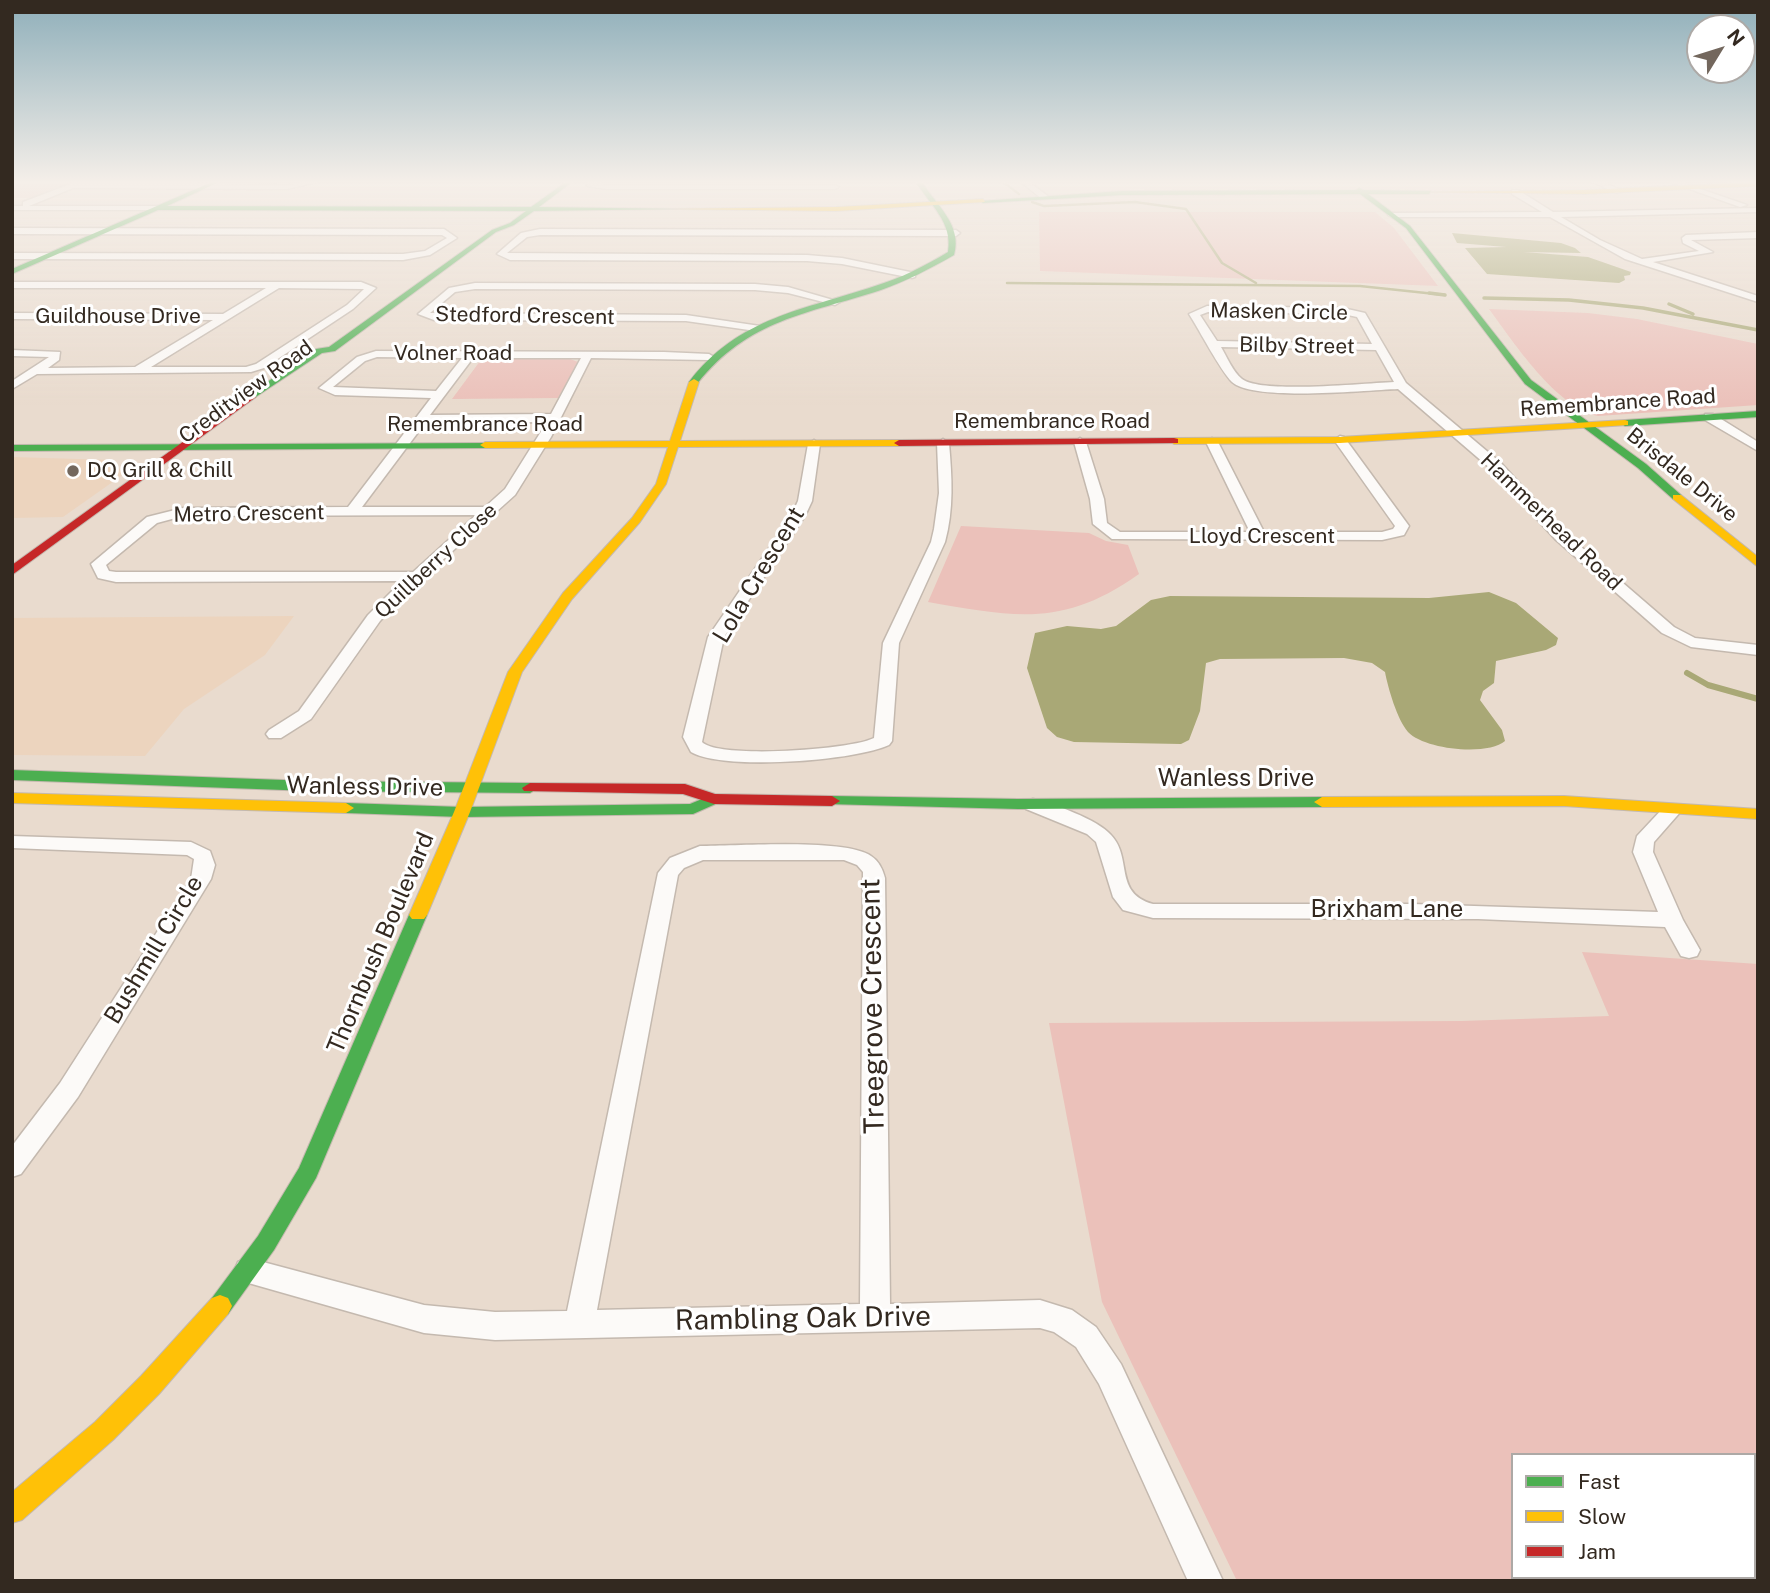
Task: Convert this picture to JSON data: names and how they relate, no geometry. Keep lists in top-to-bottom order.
{
  "streets": {
    "street": [
      "Masken Circle",
      "Stedford Crescent",
      "Guildhouse Drive",
      "Bilby Street",
      "Volner Road",
      "Creditview Road",
      "Remembrance Road",
      "Brisdale Drive",
      "Metro Crescent",
      "Hammerhead Road",
      "Lloyd Crescent",
      "Quillberry Close",
      "Lola Crescent",
      "Wanless Drive",
      "Brixham Lane",
      "Thornbush Boulevard",
      "Bushmill Circle",
      "Treegrove Crescent",
      "Rambling Oak Drive"
    ]
  },
  "crossings": [
    ["Masken Circle", "Bilby Street"],
    ["Masken Circle", "Remembrance Road"],
    ["Masken Circle", "Hammerhead Road"],
    ["Stedford Crescent", "Thornbush Boulevard"],
    ["Volner Road", "Quillberry Close"],
    ["Volner Road", "Thornbush Boulevard"],
    ["Creditview Road", "Remembrance Road"],
    ["Remembrance Road", "Brisdale Drive"],
    ["Remembrance Road", "Hammerhead Road"],
    ["Remembrance Road", "Lloyd Crescent"],
    ["Remembrance Road", "Quillberry Close"],
    ["Remembrance Road", "Lola Crescent"],
    ["Remembrance Road", "Thornbush Boulevard"],
    ["Metro Crescent", "Quillberry Close"],
    ["Wanless Drive", "Brixham Lane"],
    ["Wanless Drive", "Thornbush Boulevard"],
    ["Thornbush Boulevard", "Rambling Oak Drive"],
    ["Treegrove Crescent", "Rambling Oak Drive"]
  ],
  "places": ["DQ Grill & Chill"],
  "legend": ["Fast", "Slow", "Jam"],
  "north": "top right"
}
